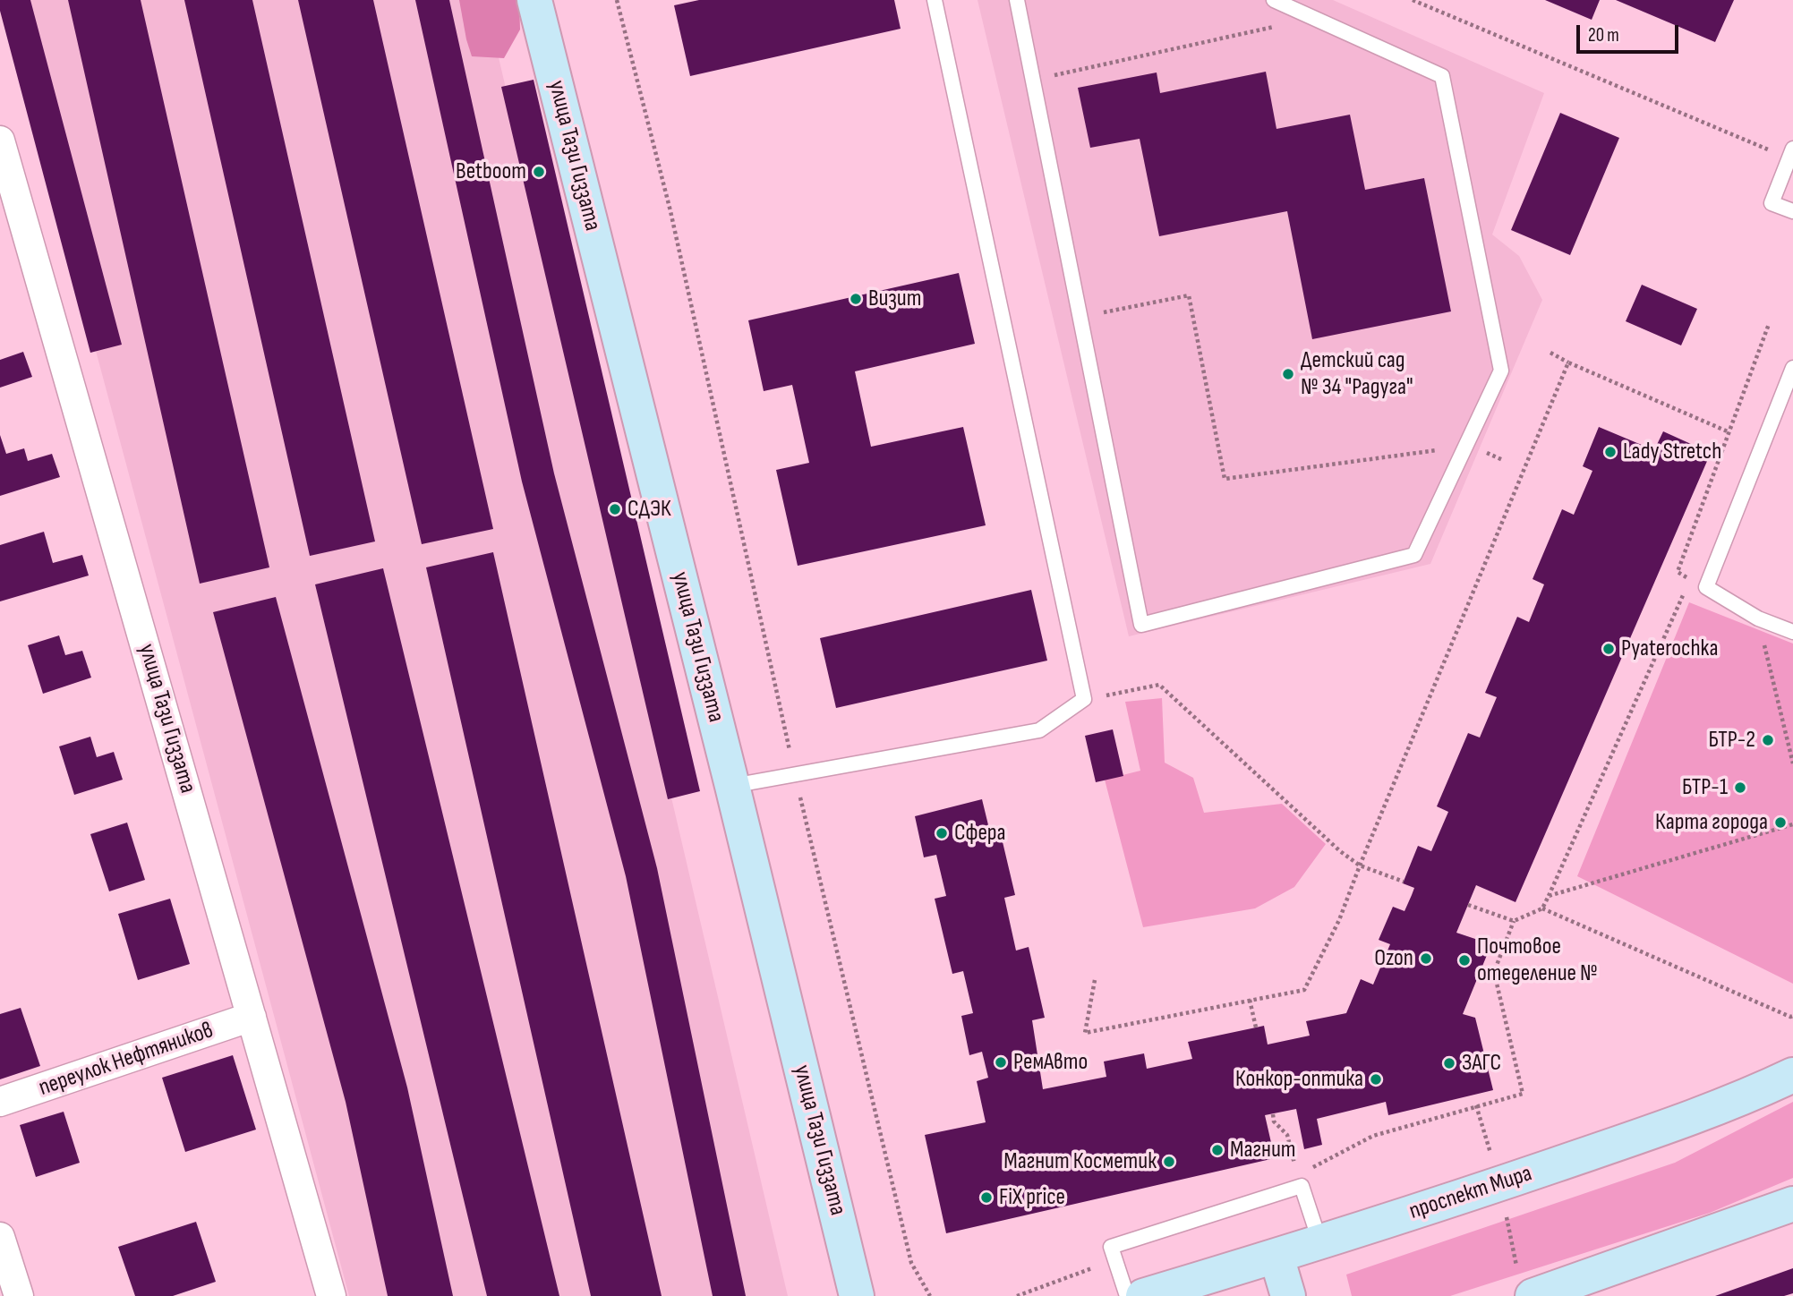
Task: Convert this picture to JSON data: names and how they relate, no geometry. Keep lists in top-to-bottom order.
{
  "streets": {
    "street": ["улица Тази Гиззата", "переулок Нефтяников", "проспект Мира"]
  },
  "crossings": [
    ["улица Тази Гиззата", "переулок Нефтяников"]
  ],
  "places": [
    "Betboom",
    "Визит",
    "Детский сад № 34 \"Радуга\"",
    "Lady Stretch",
    "СДЭК",
    "Pyaterochka",
    "БТР-2",
    "БТР-1",
    "Карта города",
    "Сфера",
    "Ozon",
    "Почтовое отеделение №",
    "РемАвто",
    "ЗАГС",
    "Конкор-оптика",
    "Магнит",
    "Магнит Косметик",
    "FiX price"
  ],
  "scale_bar": "20 m"
}
